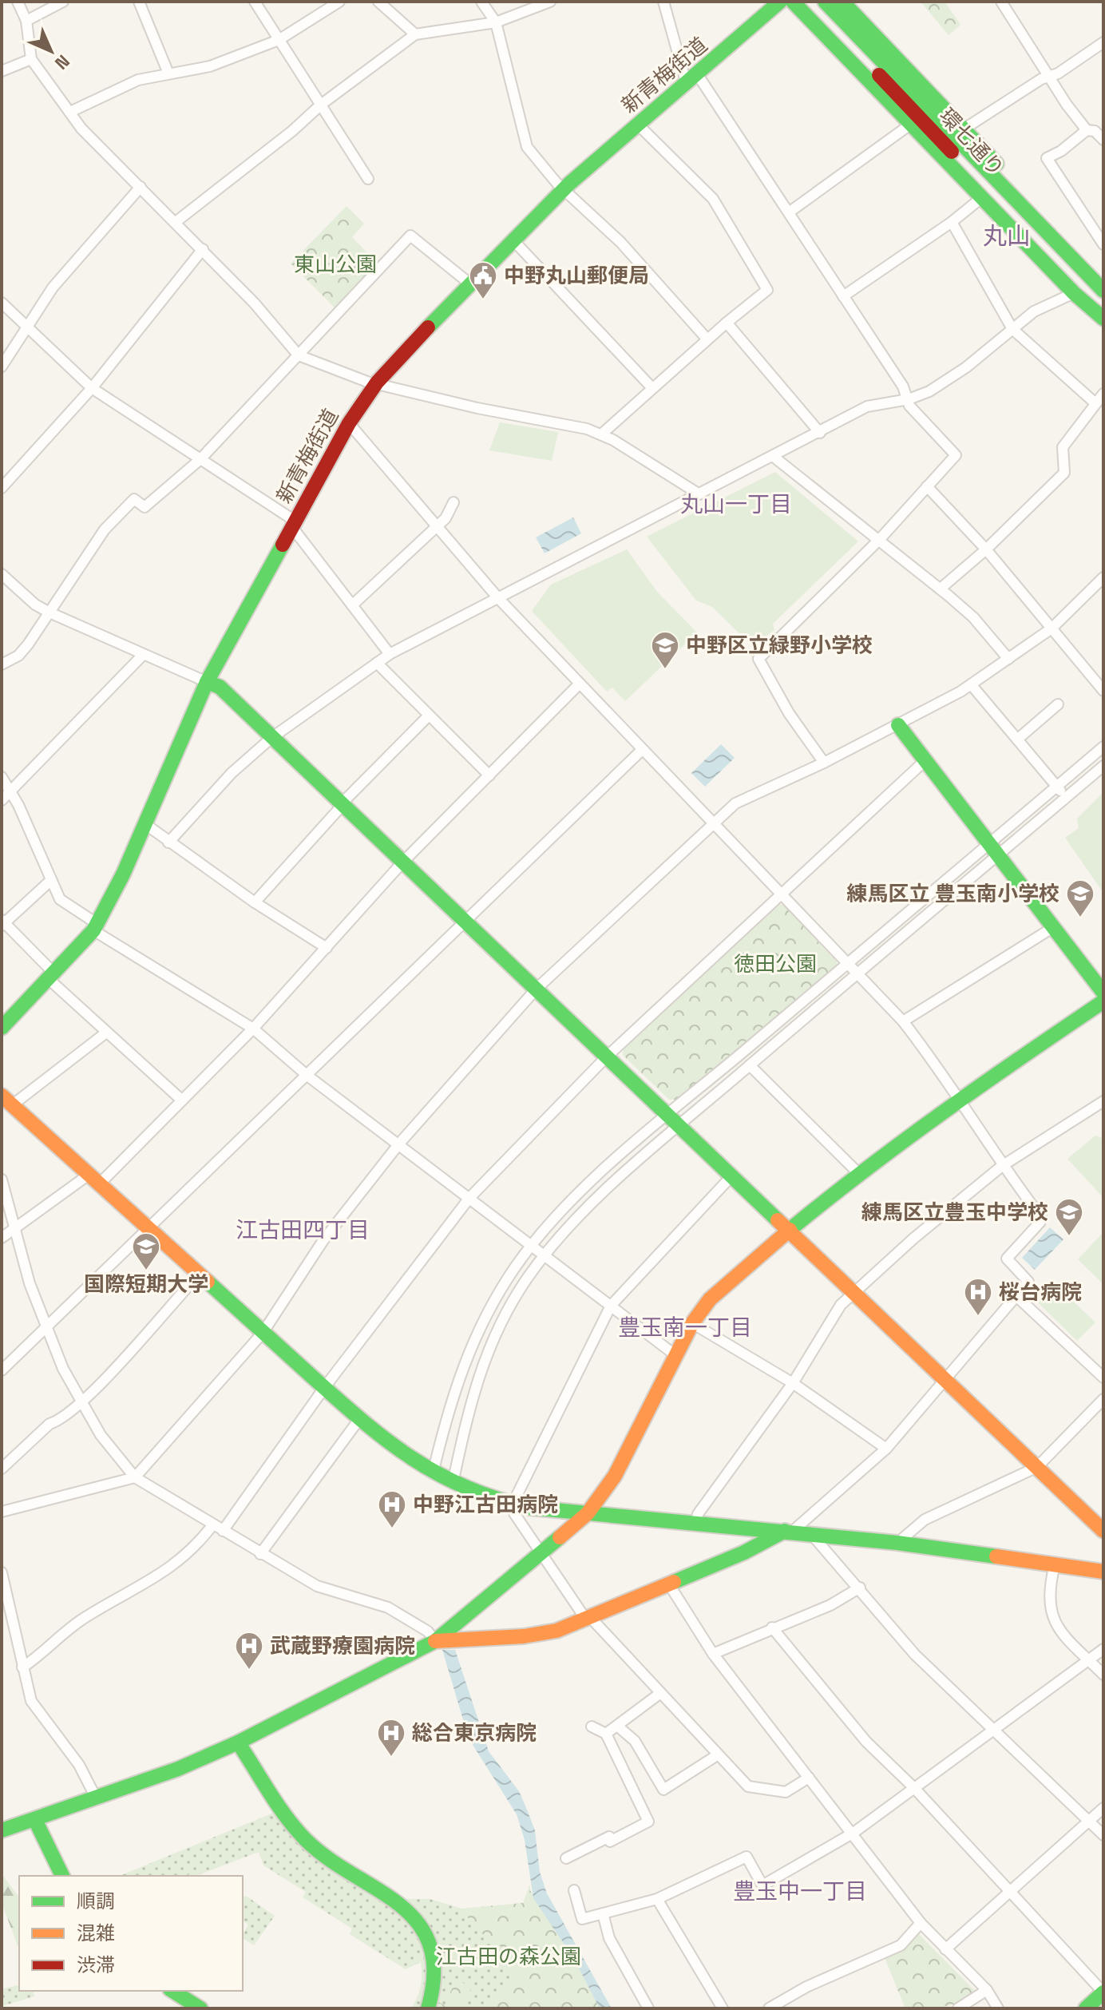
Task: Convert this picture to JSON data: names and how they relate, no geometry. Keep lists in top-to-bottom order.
{
  "streets": {
    "street": ["新青梅街道", "環七通り"]
  },
  "districts": [
    "丸山",
    "丸山一丁目",
    "江古田四丁目",
    "豊玉南一丁目",
    "豊玉中一丁目"
  ],
  "parks": ["東山公園", "徳田公園", "江古田の森公園"],
  "places": {
    "public building": ["中野丸山郵便局"],
    "school or university": [
      "中野区立緑野小学校",
      "練馬区立 豊玉南小学校",
      "練馬区立豊玉中学校",
      "国際短期大学"
    ],
    "hospital": [
      "桜台病院",
      "中野江古田病院",
      "武蔵野療園病院",
      "総合東京病院"
    ]
  },
  "legend": ["順調", "混雑", "渋滞"],
  "north": "bottom right"
}
